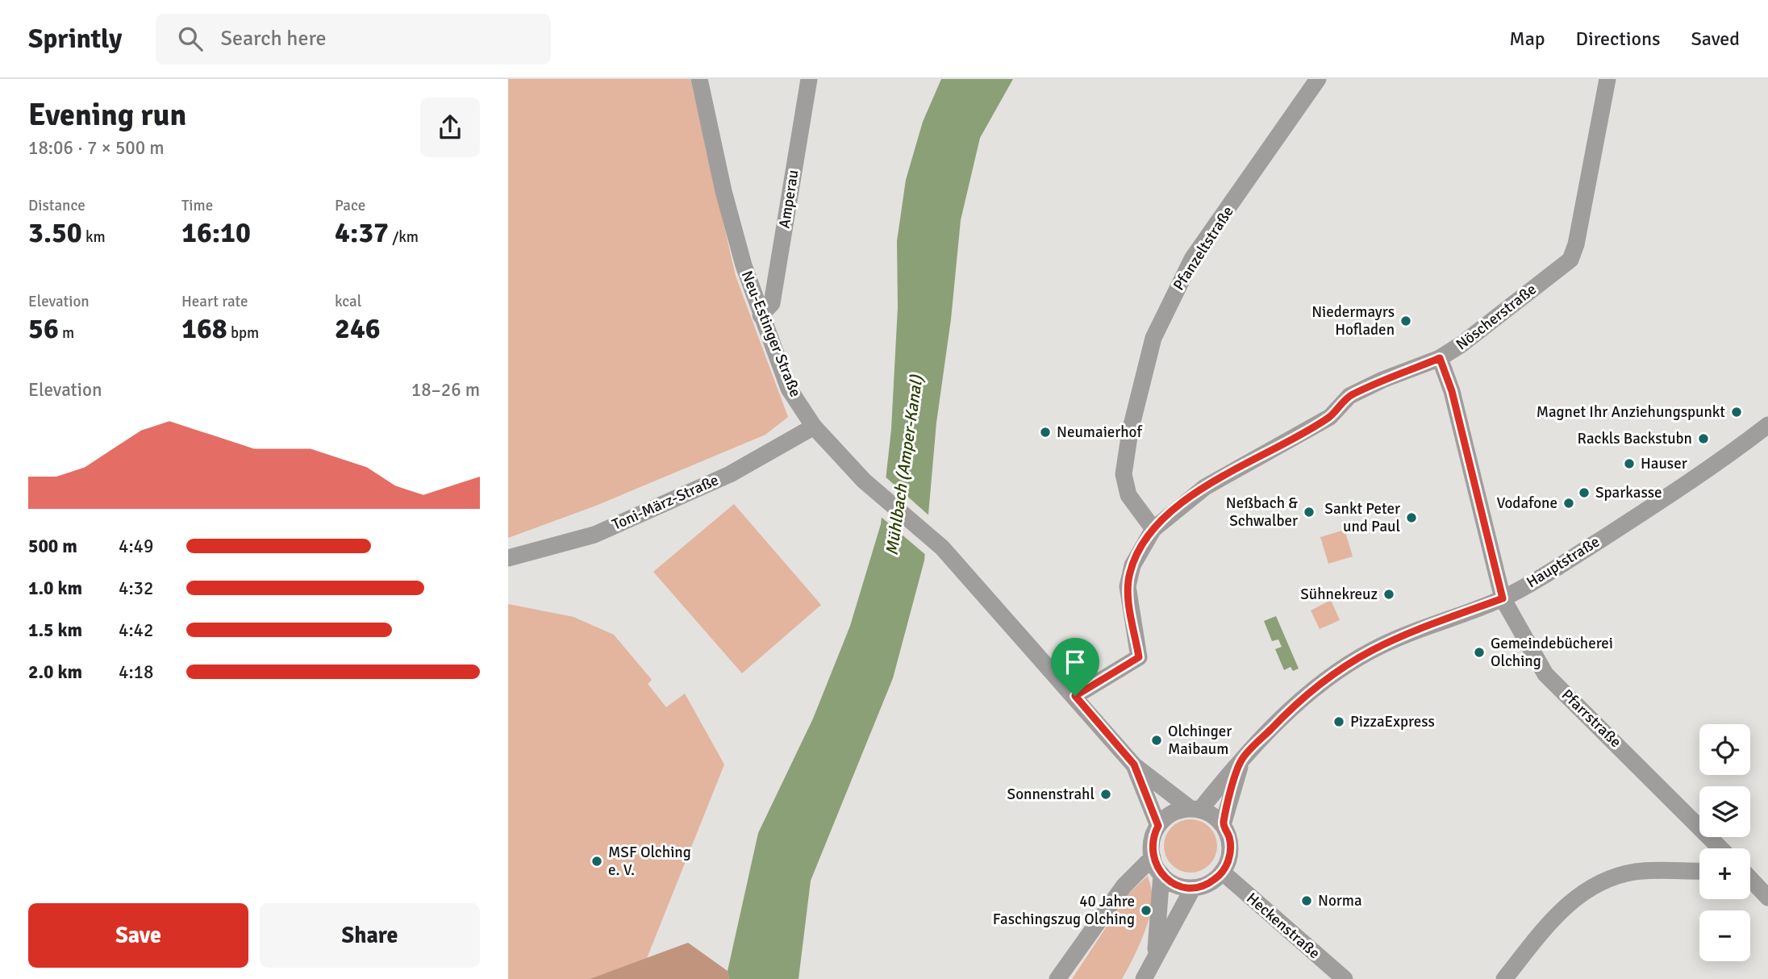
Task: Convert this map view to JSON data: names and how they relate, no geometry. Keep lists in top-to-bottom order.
{
  "streets": {
    "street": [
      "Amperau",
      "Pfanzeltstraße",
      "Nöscherstraße",
      "Neu-Estinger Straße",
      "Toni-März-Straße",
      "Hauptstraße",
      "Pfarrstraße",
      "Heckenstraße"
    ]
  },
  "crossings": [
    ["Amperau", "Neu-Estinger Straße"],
    ["Pfanzeltstraße", "Nöscherstraße"],
    ["Nöscherstraße", "Neu-Estinger Straße"],
    ["Nöscherstraße", "Pfarrstraße"],
    ["Neu-Estinger Straße", "Toni-März-Straße"],
    ["Neu-Estinger Straße", "Hauptstraße"],
    ["Neu-Estinger Straße", "Heckenstraße"],
    ["Hauptstraße", "Pfarrstraße"],
    ["Hauptstraße", "Heckenstraße"]
  ],
  "water": ["Mühlbach (Amper-Kanal)"],
  "places": [
    "Niedermayrs Hofladen",
    "Magnet Ihr Anziehungspunkt",
    "Neumaierhof",
    "Rackls Backstubn",
    "Hauser",
    "Sparkasse",
    "Vodafone",
    "Neßbach & Schwalber",
    "Sankt Peter und Paul",
    "Sühnekreuz",
    "Gemeindebücherei Olching",
    "PizzaExpress",
    "Olchinger Maibaum",
    "Sonnenstrahl",
    "MSF Olching e. V.",
    "Norma",
    "40 Jahre Faschingszug Olching"
  ],
  "page": {
    "header": "Sprintly",
    "search": "Search here",
    "nav": ["Map", "Directions", "Saved"],
    "heading": ["Evening run", "18:06 · 7 × 500 m"],
    "stats": [
      ["Distance", "3.50 km"],
      ["Time", "16:10"],
      ["Pace", "4:37 /km"],
      ["Elevation", "56 m"],
      ["Heart rate", "168 bpm"],
      ["kcal", "246"]
    ],
    "chart": ["Elevation", "18–26 m"],
    "list": [
      {
        "name": "500 m",
        "note": "4:49"
      },
      {
        "name": "1.0 km",
        "note": "4:32"
      },
      {
        "name": "1.5 km",
        "note": "4:42"
      },
      {
        "name": "2.0 km",
        "note": "4:18"
      }
    ],
    "map_buttons": ["+", "−"],
    "buttons": ["Save", "Share"]
  }
}
